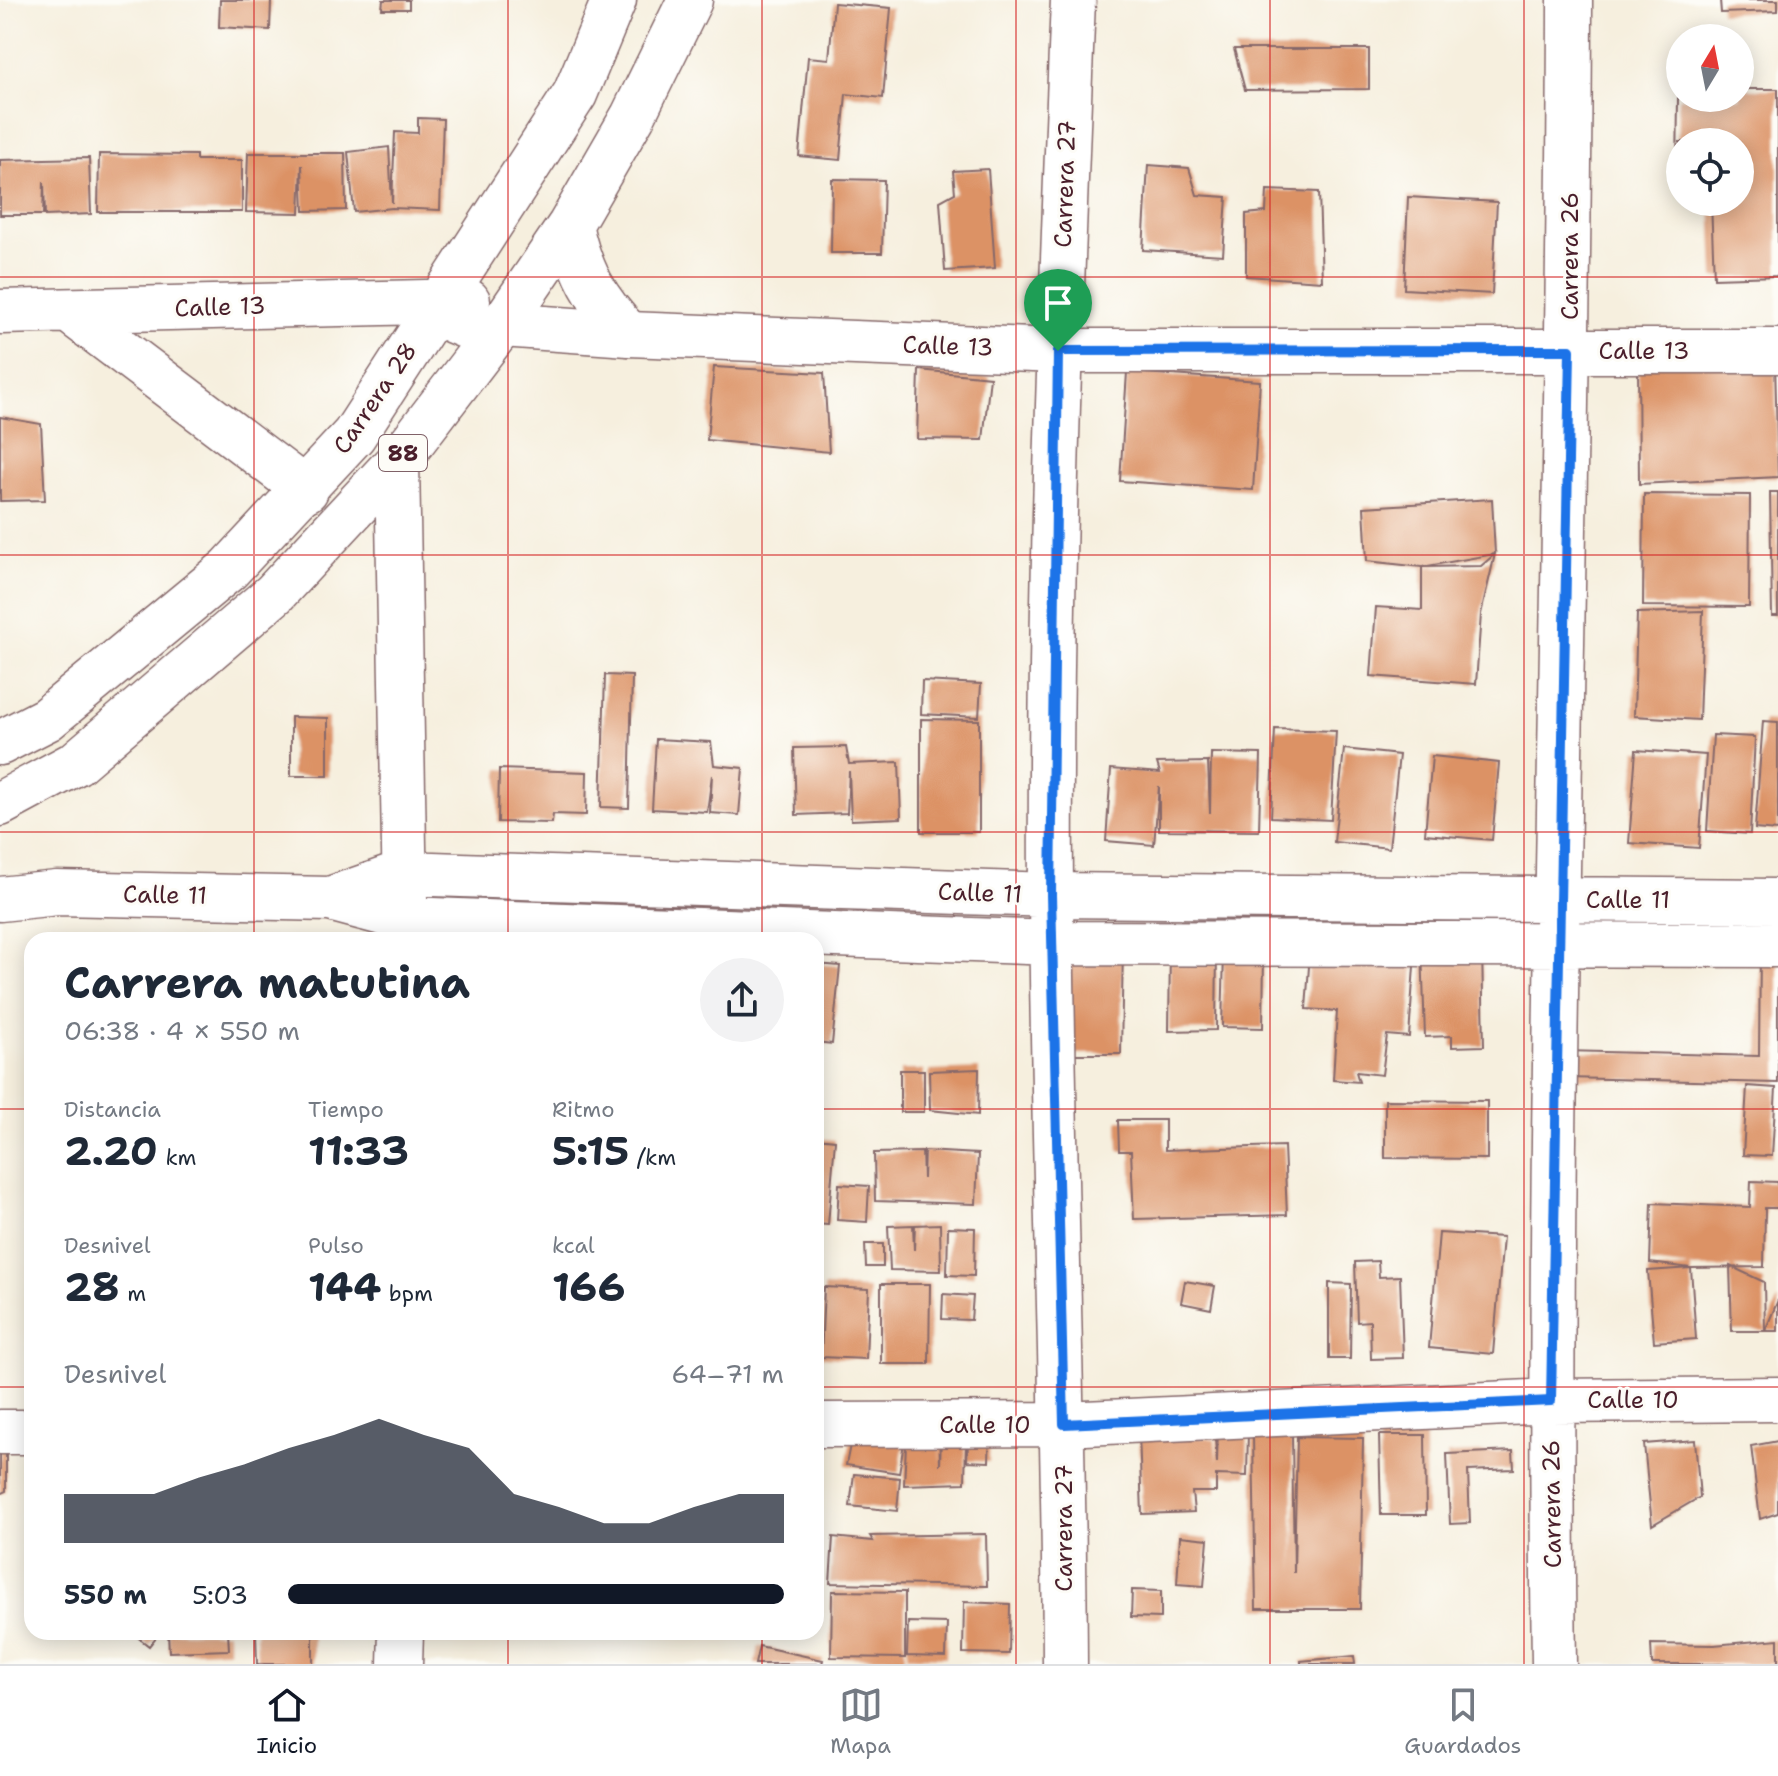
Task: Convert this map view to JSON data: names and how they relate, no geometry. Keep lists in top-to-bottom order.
{
  "streets": {
    "main road": [
      "Carrera 27",
      "Carrera 26",
      "Calle 13",
      "Carrera 28",
      "88",
      "Calle 11",
      "Calle 10"
    ]
  },
  "crossings": [
    ["Carrera 27", "Calle 13"],
    ["Carrera 27", "Calle 11"],
    ["Carrera 27", "Calle 10"],
    ["Carrera 26", "Calle 13"],
    ["Carrera 26", "Calle 11"],
    ["Carrera 26", "Calle 10"],
    ["Calle 13", "Carrera 28"]
  ],
  "north": "top",
  "page": {
    "heading": ["Carrera matutina", "06:38 · 4 × 550 m"],
    "stats": [
      ["Distancia", "2.20 km"],
      ["Tiempo", "11:33"],
      ["Ritmo", "5:15 /km"],
      ["Desnivel", "28 m"],
      ["Pulso", "144 bpm"],
      ["kcal", "166"]
    ],
    "chart": ["Desnivel", "64–71 m"],
    "list": [
      {
        "name": "550 m",
        "note": "5:03"
      }
    ],
    "tabs": ["Inicio", "Mapa", "Guardados"]
  }
}
